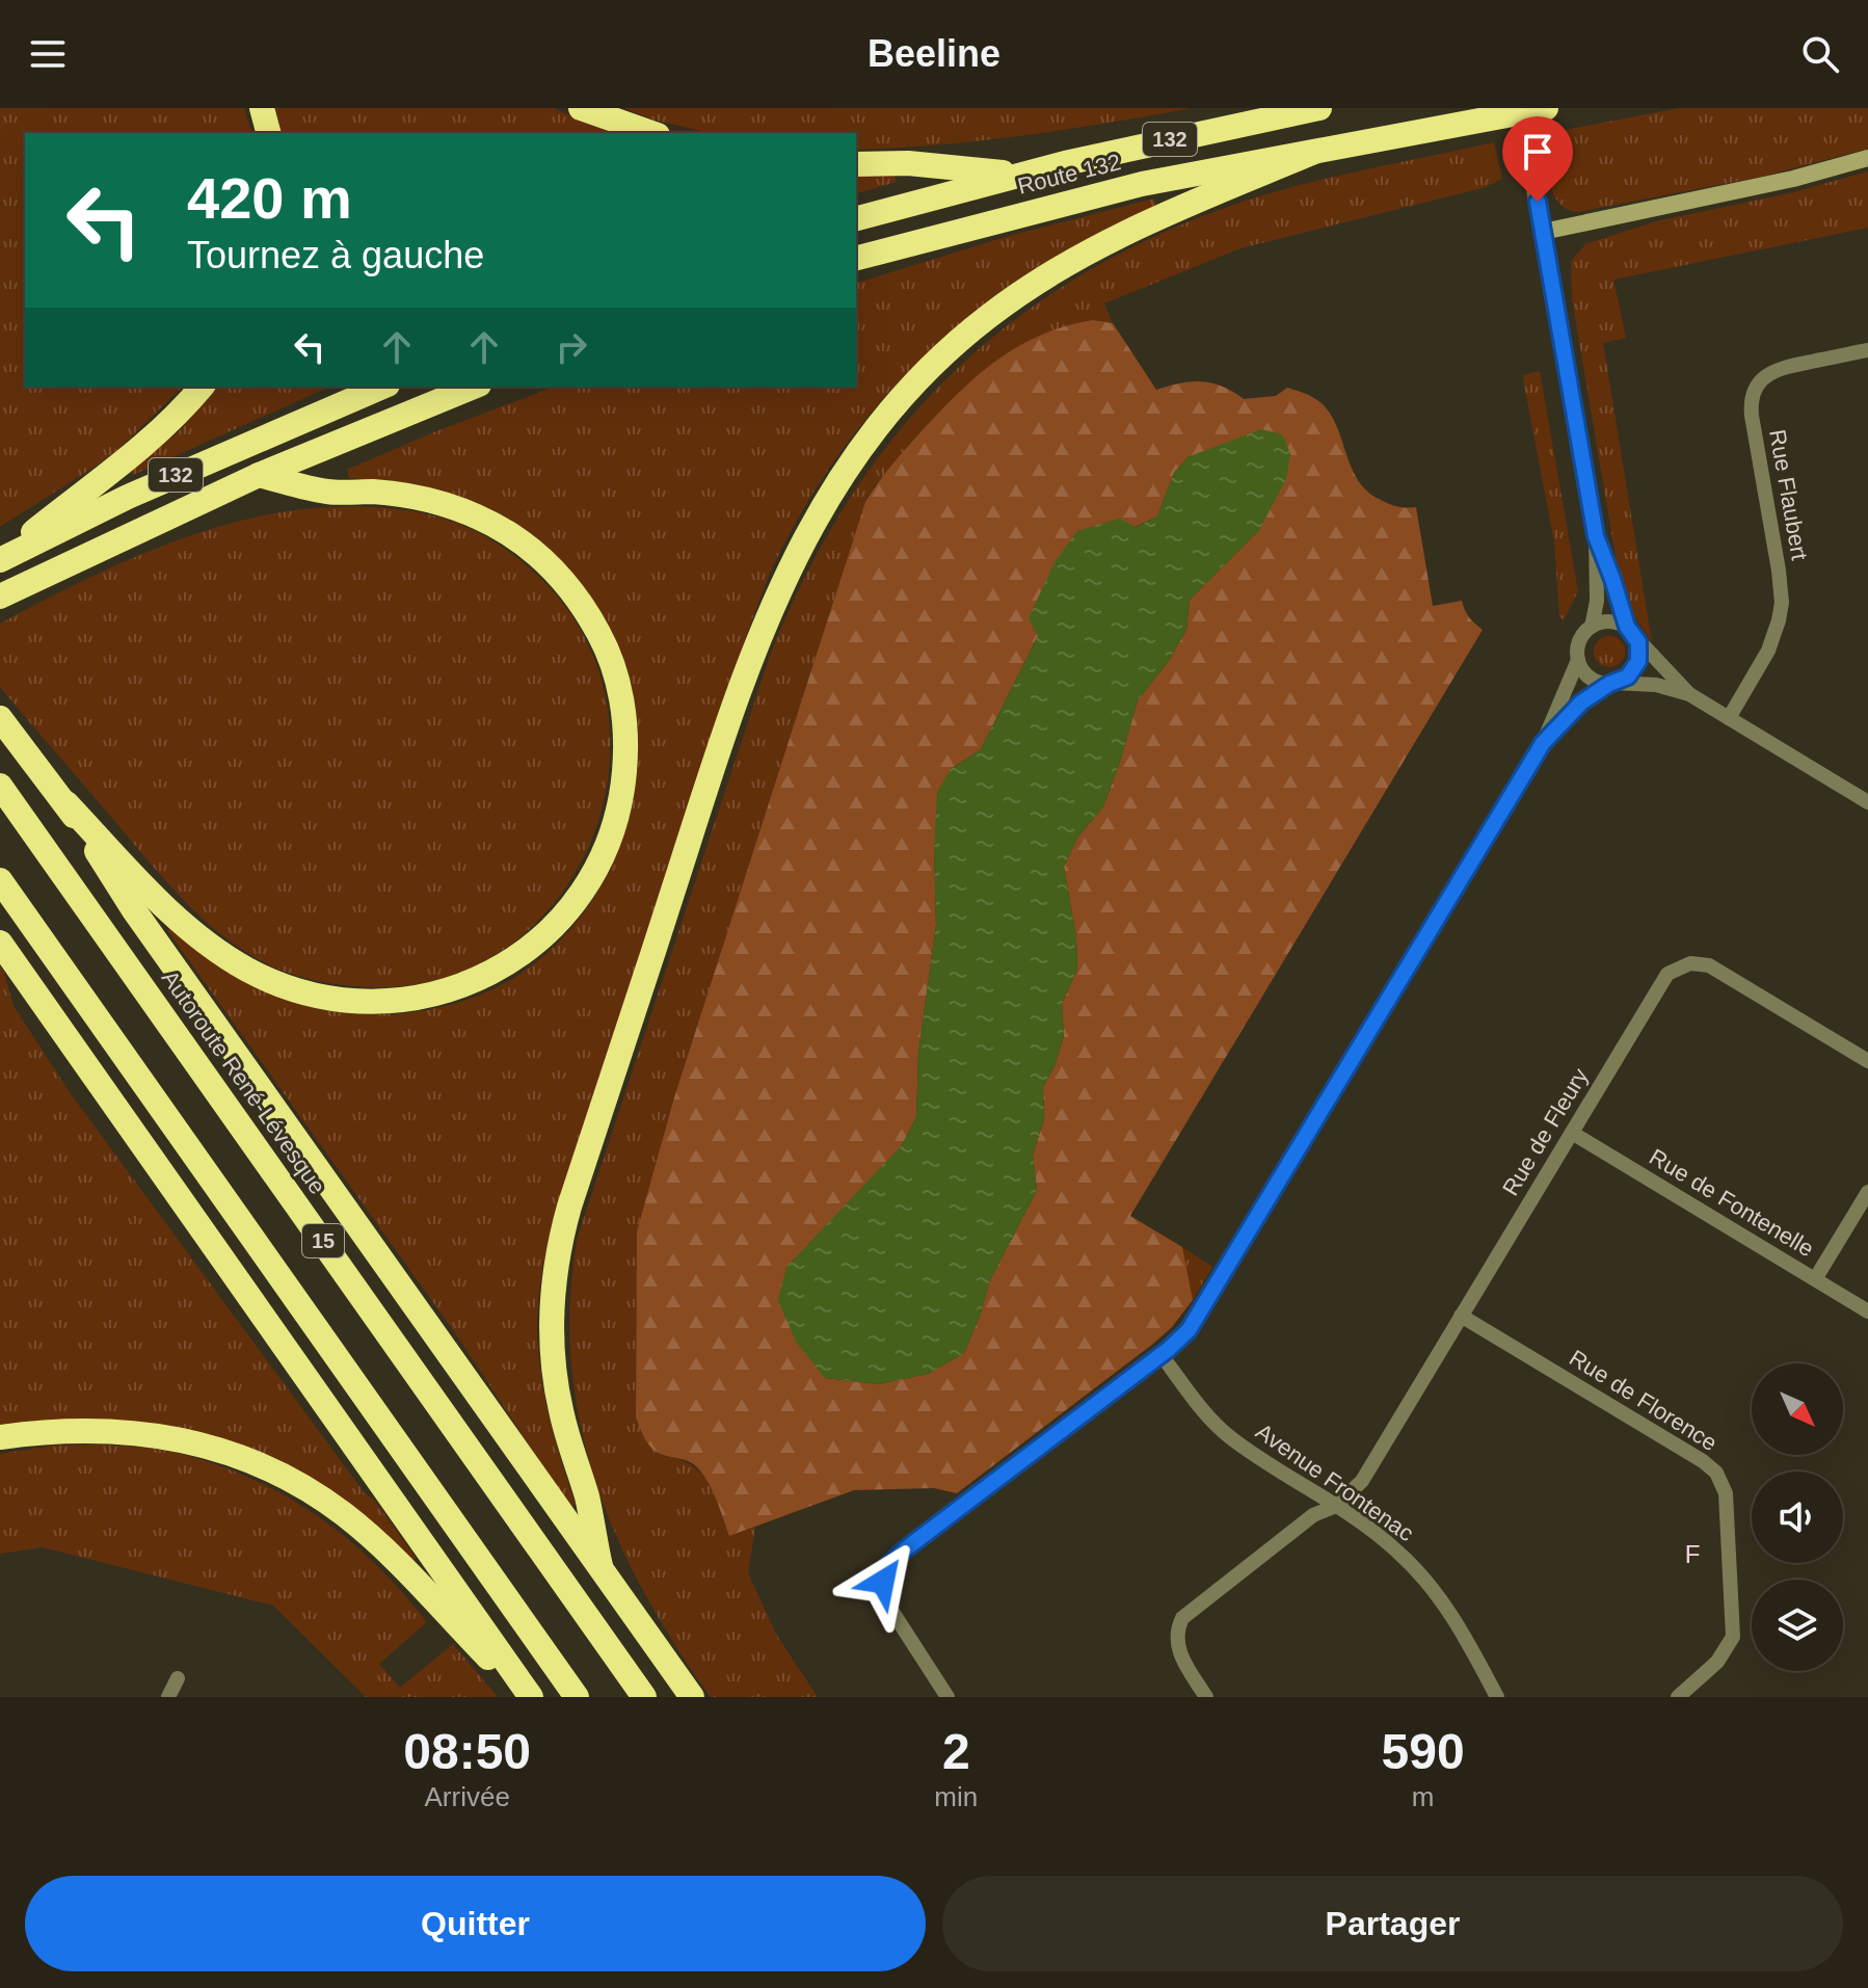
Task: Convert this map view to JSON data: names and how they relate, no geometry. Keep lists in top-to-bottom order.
{
  "streets": {
    "highway": [
      "132",
      "Route 132",
      "Autoroute René-Lévesque",
      "15"
    ],
    "street": [
      "Rue Flaubert",
      "Rue de Fleury",
      "Rue de Fontenelle",
      "Rue de Florence",
      "Avenue Frontenac"
    ]
  },
  "crossings": [
    ["Rue de Fleury", "Rue de Fontenelle"],
    ["Rue de Fleury", "Rue de Florence"],
    ["Rue de Fleury", "Avenue Frontenac"]
  ],
  "districts": ["F"],
  "north": "bottom right",
  "page": {
    "header": "Beeline",
    "turn": ["420 m", "Tournez à gauche"],
    "eta": [
      "08:50",
      "Arrivée",
      "2",
      "min",
      "590",
      "m"
    ],
    "buttons": ["Quitter", "Partager"]
  }
}
